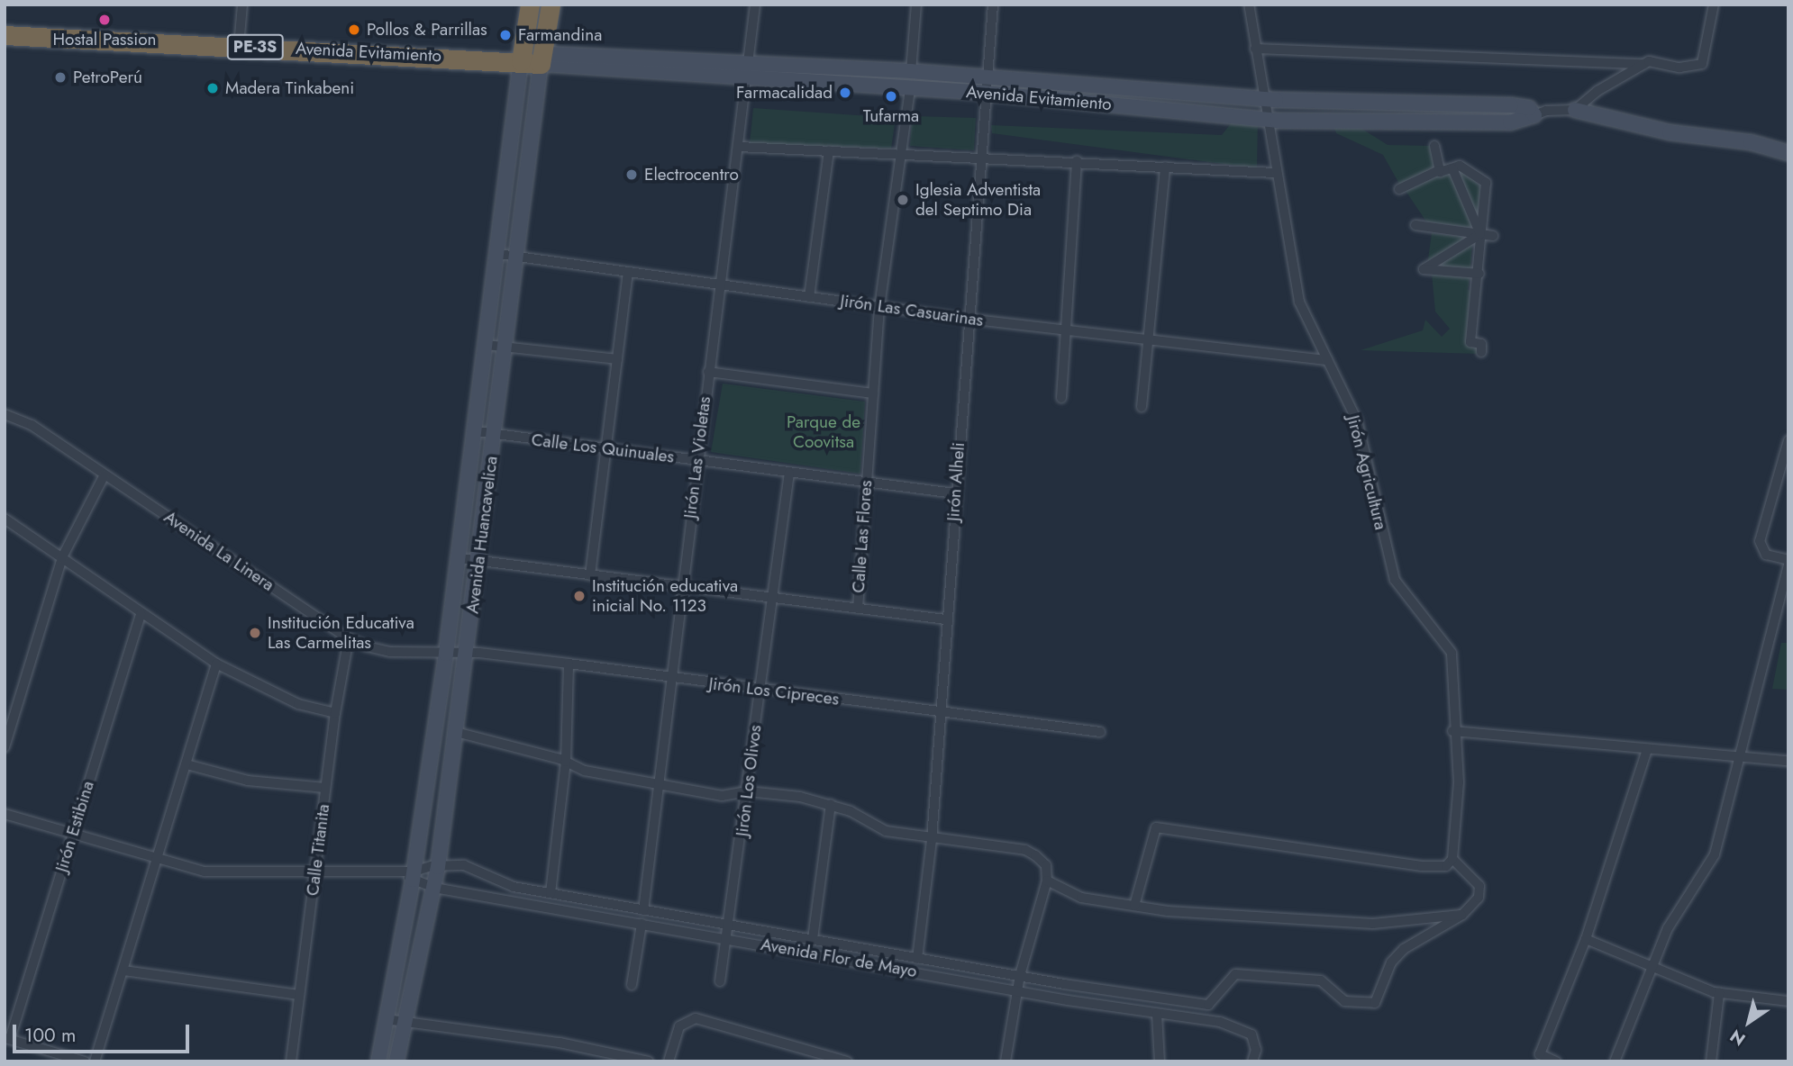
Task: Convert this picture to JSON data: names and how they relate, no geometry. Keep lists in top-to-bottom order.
{
  "streets": {
    "highway": ["PE-3S", "Avenida Evitamiento", "Avenida Huancavelica"],
    "street": [
      "Jirón Las Casuarinas",
      "Calle Los Quinuales",
      "Jirón Las Violetas",
      "Jirón Agricultura",
      "Jirón Alheli",
      "Calle Las Flores",
      "Avenida La Linera",
      "Jirón Los Cipreces",
      "Jirón Los Olivos",
      "Jirón Estibina",
      "Calle Titanita",
      "Avenida Flor de Mayo"
    ]
  },
  "crossings": [
    ["PE-3S", "Avenida Evitamiento"],
    ["PE-3S", "Avenida Huancavelica"],
    ["Avenida Evitamiento", "Jirón Las Violetas"],
    ["Avenida Evitamiento", "Jirón Agricultura"],
    ["Avenida Evitamiento", "Jirón Alheli"],
    ["Avenida Evitamiento", "Avenida Huancavelica"],
    ["Avenida Evitamiento", "Calle Las Flores"],
    ["Jirón Las Casuarinas", "Jirón Las Violetas"],
    ["Jirón Las Casuarinas", "Jirón Agricultura"],
    ["Jirón Las Casuarinas", "Jirón Alheli"],
    ["Jirón Las Casuarinas", "Avenida Huancavelica"],
    ["Jirón Las Casuarinas", "Calle Las Flores"],
    ["Calle Los Quinuales", "Jirón Las Violetas"],
    ["Calle Los Quinuales", "Jirón Alheli"],
    ["Calle Los Quinuales", "Avenida Huancavelica"],
    ["Calle Los Quinuales", "Calle Las Flores"],
    ["Calle Los Quinuales", "Jirón Los Olivos"],
    ["Jirón Las Violetas", "Jirón Los Cipreces"],
    ["Jirón Las Violetas", "Avenida Flor de Mayo"],
    ["Jirón Alheli", "Jirón Los Cipreces"],
    ["Jirón Alheli", "Avenida Flor de Mayo"],
    ["Avenida Huancavelica", "Avenida La Linera"],
    ["Avenida Huancavelica", "Jirón Los Cipreces"],
    ["Avenida Huancavelica", "Avenida Flor de Mayo"],
    ["Avenida La Linera", "Jirón Los Cipreces"],
    ["Avenida La Linera", "Calle Titanita"],
    ["Jirón Los Cipreces", "Jirón Los Olivos"],
    ["Jirón Los Olivos", "Avenida Flor de Mayo"],
    ["Jirón Estibina", "Avenida Flor de Mayo"],
    ["Calle Titanita", "Avenida Flor de Mayo"]
  ],
  "parks": ["Parque de Coovitsa"],
  "places": [
    "Hostal Passion",
    "Pollos & Parrillas",
    "Farmandina",
    "PetroPerú",
    "Madera Tinkabeni",
    "Farmacalidad",
    "Tufarma",
    "Electrocentro",
    "Iglesia Adventista del Septimo Dia",
    "Institución educativa inicial No. 1123",
    "Institución Educativa Las Carmelitas"
  ],
  "scale_bar": "100 m",
  "north": "bottom left"
}
